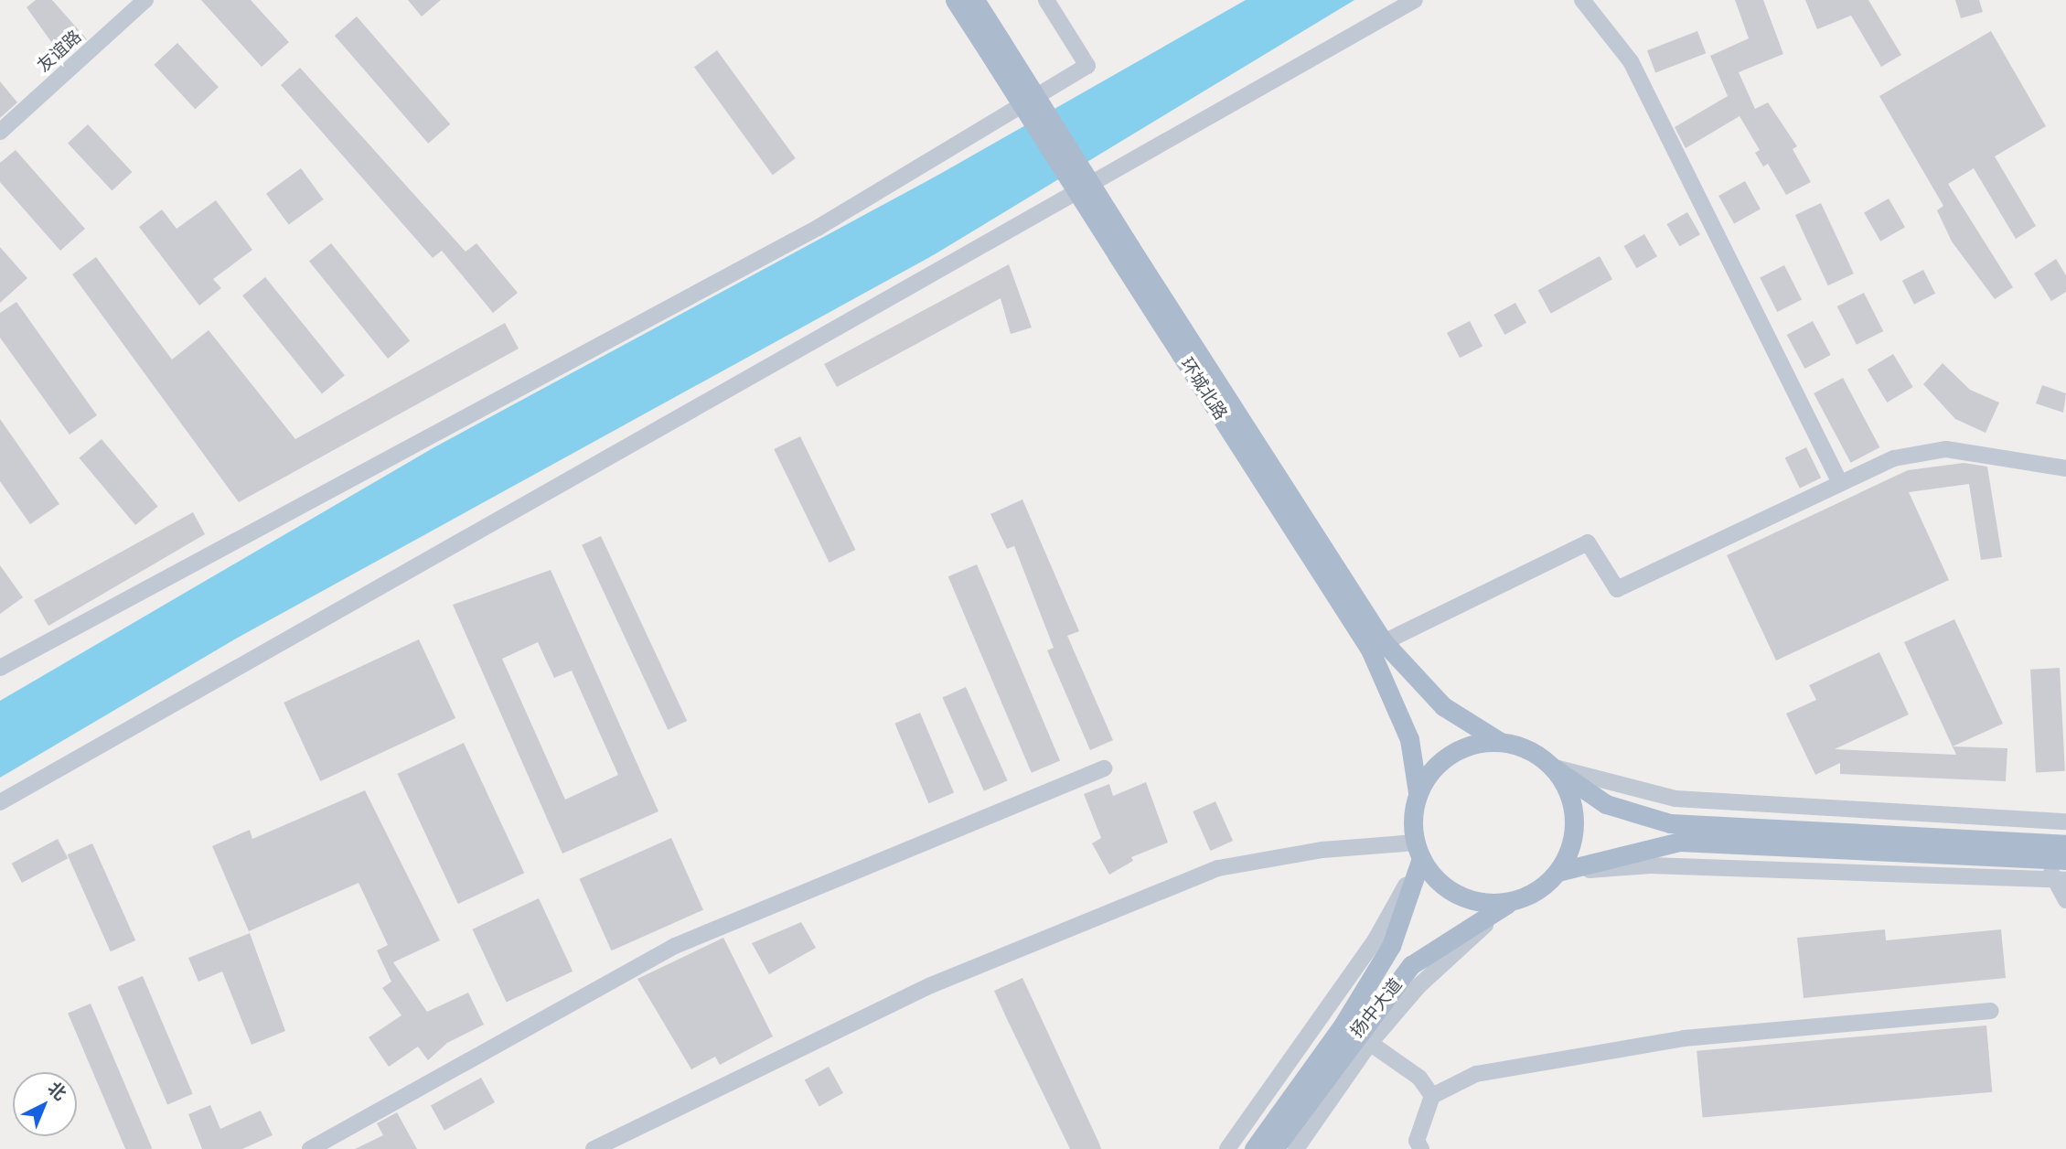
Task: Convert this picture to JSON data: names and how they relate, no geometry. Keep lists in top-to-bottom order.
{
  "streets": {
    "main road": ["环城北路", "扬中大道"],
    "street": ["友谊路"]
  },
  "crossings": [
    ["环城北路", "扬中大道"]
  ],
  "north": "top right"
}
